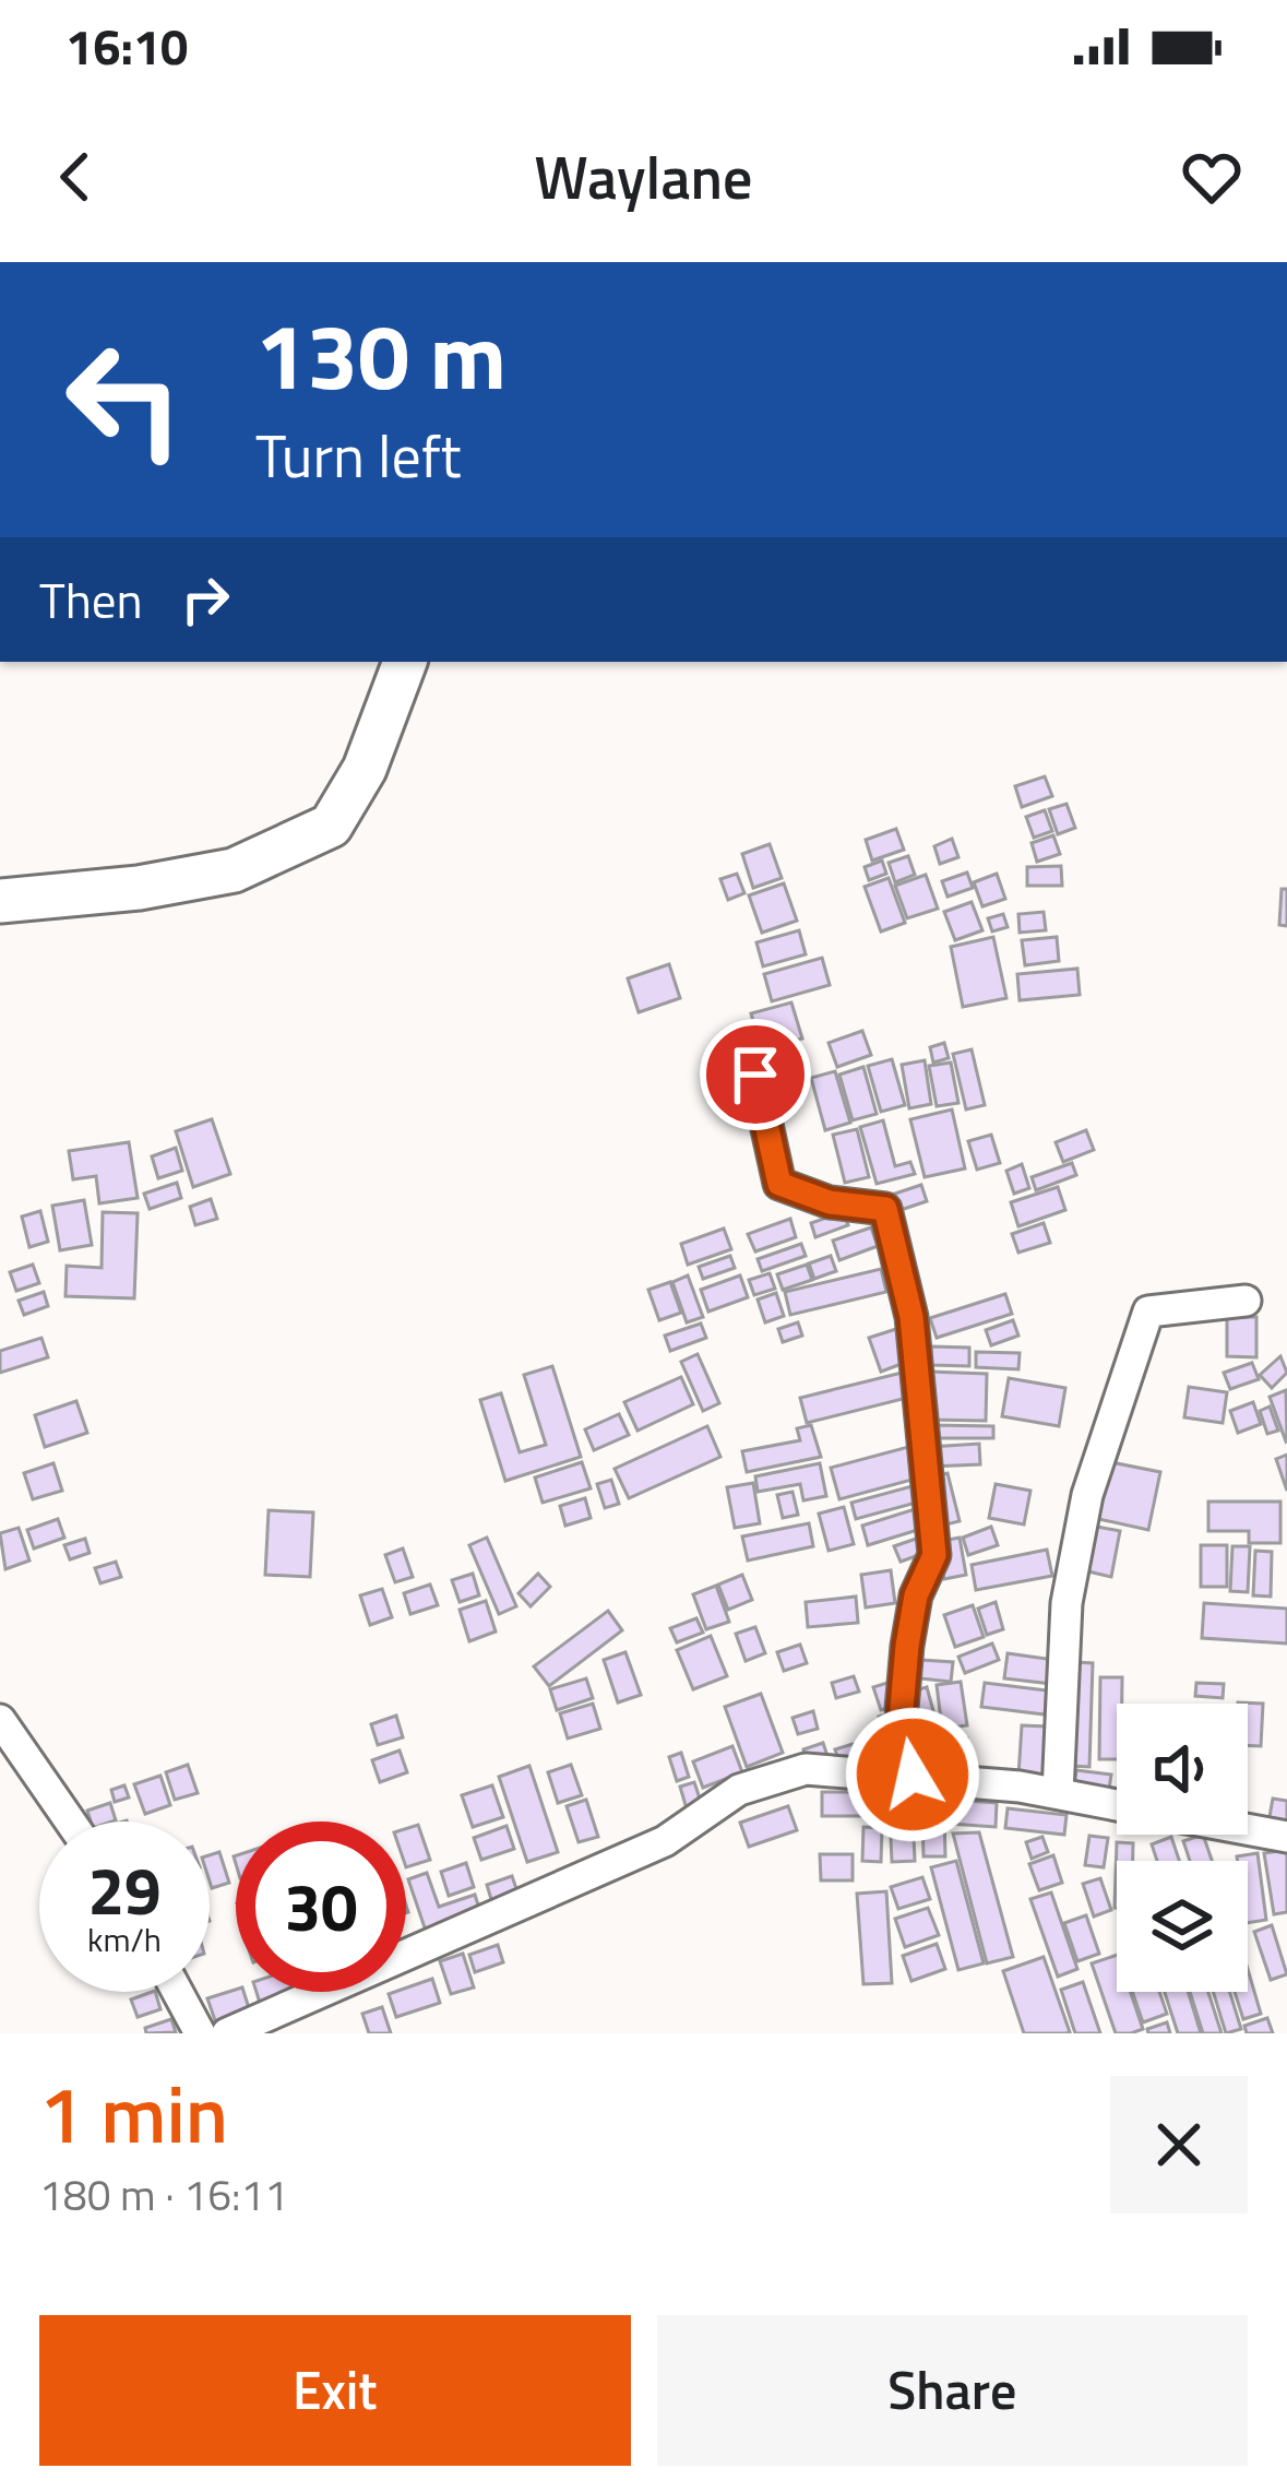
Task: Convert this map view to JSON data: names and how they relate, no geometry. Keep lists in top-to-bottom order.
{
  "page": {
    "status": "16:10",
    "header": "Waylane",
    "turn": ["130 m", "Turn left"],
    "then": "Then",
    "speed": "29 km/h",
    "limit": "30",
    "heading": ["1 min", "180 m · 16:11"],
    "buttons": ["Exit", "Share"]
  }
}
